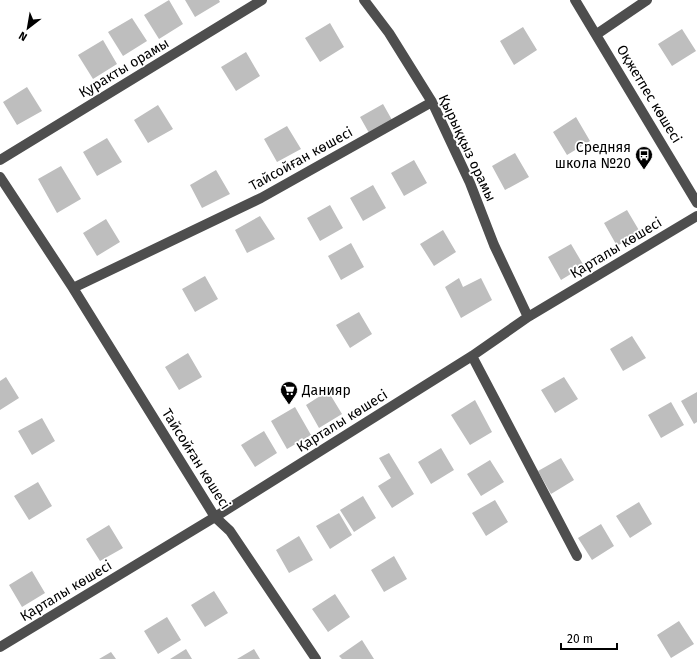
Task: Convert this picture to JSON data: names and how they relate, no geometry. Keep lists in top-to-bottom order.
{
  "streets": {
    "street": [
      "Қуракты орамы",
      "Оқжетпес көшесі",
      "Қырыққыз орамы",
      "Тайсойған көшесі",
      "Қарталы көшесі"
    ]
  },
  "crossings": [
    ["Қырыққыз орамы", "Тайсойған көшесі"],
    ["Қырыққыз орамы", "Қарталы көшесі"],
    ["Тайсойған көшесі", "Қарталы көшесі"]
  ],
  "places": {
    "bus stop": ["Средняя школа №20"],
    "supermarket": ["Данияр"]
  },
  "scale_bar": "20 m",
  "north": "bottom left"
}
